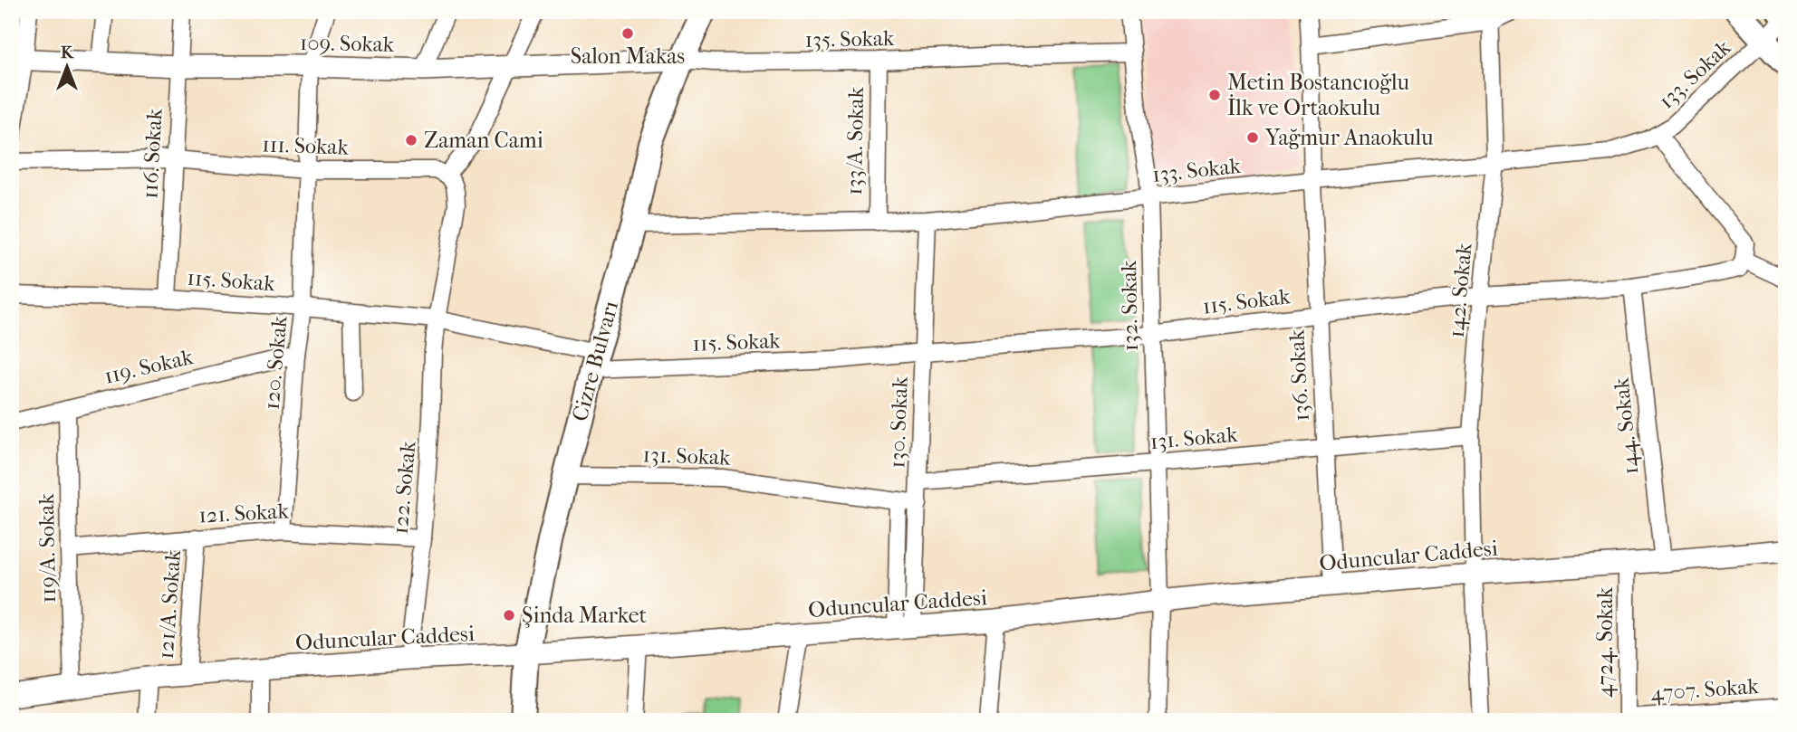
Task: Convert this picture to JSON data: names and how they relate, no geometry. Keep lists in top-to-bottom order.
{
  "streets": {
    "main road": ["Cizre Bulvarı"],
    "street": [
      "135. Sokak",
      "109. Sokak",
      "133. Sokak",
      "133/A. Sokak",
      "111. Sokak",
      "116. Sokak",
      "115. Sokak",
      "142. Sokak",
      "132. Sokak",
      "120. Sokak",
      "119. Sokak",
      "136. Sokak",
      "130. Sokak",
      "144. Sokak",
      "131. Sokak",
      "122. Sokak",
      "121. Sokak",
      "119/A. Sokak",
      "Oduncular Caddesi",
      "121/A. Sokak",
      "4724. Sokak",
      "4707. Sokak"
    ]
  },
  "crossings": [
    ["135. Sokak", "109. Sokak"],
    ["135. Sokak", "133/A. Sokak"],
    ["135. Sokak", "132. Sokak"],
    ["135. Sokak", "Cizre Bulvarı"],
    ["109. Sokak", "116. Sokak"],
    ["109. Sokak", "Cizre Bulvarı"],
    ["109. Sokak", "120. Sokak"],
    ["133. Sokak", "133/A. Sokak"],
    ["133. Sokak", "142. Sokak"],
    ["133. Sokak", "132. Sokak"],
    ["133. Sokak", "Cizre Bulvarı"],
    ["133. Sokak", "136. Sokak"],
    ["133. Sokak", "130. Sokak"],
    ["111. Sokak", "116. Sokak"],
    ["111. Sokak", "120. Sokak"],
    ["116. Sokak", "115. Sokak"],
    ["115. Sokak", "142. Sokak"],
    ["115. Sokak", "132. Sokak"],
    ["115. Sokak", "Cizre Bulvarı"],
    ["115. Sokak", "120. Sokak"],
    ["115. Sokak", "136. Sokak"],
    ["115. Sokak", "130. Sokak"],
    ["115. Sokak", "144. Sokak"],
    ["115. Sokak", "122. Sokak"],
    ["142. Sokak", "131. Sokak"],
    ["142. Sokak", "Oduncular Caddesi"],
    ["132. Sokak", "131. Sokak"],
    ["132. Sokak", "Oduncular Caddesi"],
    ["Cizre Bulvarı", "131. Sokak"],
    ["Cizre Bulvarı", "Oduncular Caddesi"],
    ["120. Sokak", "119. Sokak"],
    ["120. Sokak", "121. Sokak"],
    ["119. Sokak", "119/A. Sokak"],
    ["136. Sokak", "131. Sokak"],
    ["136. Sokak", "Oduncular Caddesi"],
    ["130. Sokak", "131. Sokak"],
    ["130. Sokak", "Oduncular Caddesi"],
    ["144. Sokak", "Oduncular Caddesi"],
    ["122. Sokak", "121. Sokak"],
    ["122. Sokak", "Oduncular Caddesi"],
    ["121. Sokak", "119/A. Sokak"],
    ["121. Sokak", "121/A. Sokak"],
    ["119/A. Sokak", "Oduncular Caddesi"],
    ["Oduncular Caddesi", "121/A. Sokak"],
    ["Oduncular Caddesi", "4724. Sokak"],
    ["4724. Sokak", "4707. Sokak"]
  ],
  "places": [
    "Salon Makas",
    "Metin Bostancıoğlu İlk ve Ortaokulu",
    "Yağmur Anaokulu",
    "Zaman Cami",
    "Şinda Market"
  ],
  "north": "top"
}
